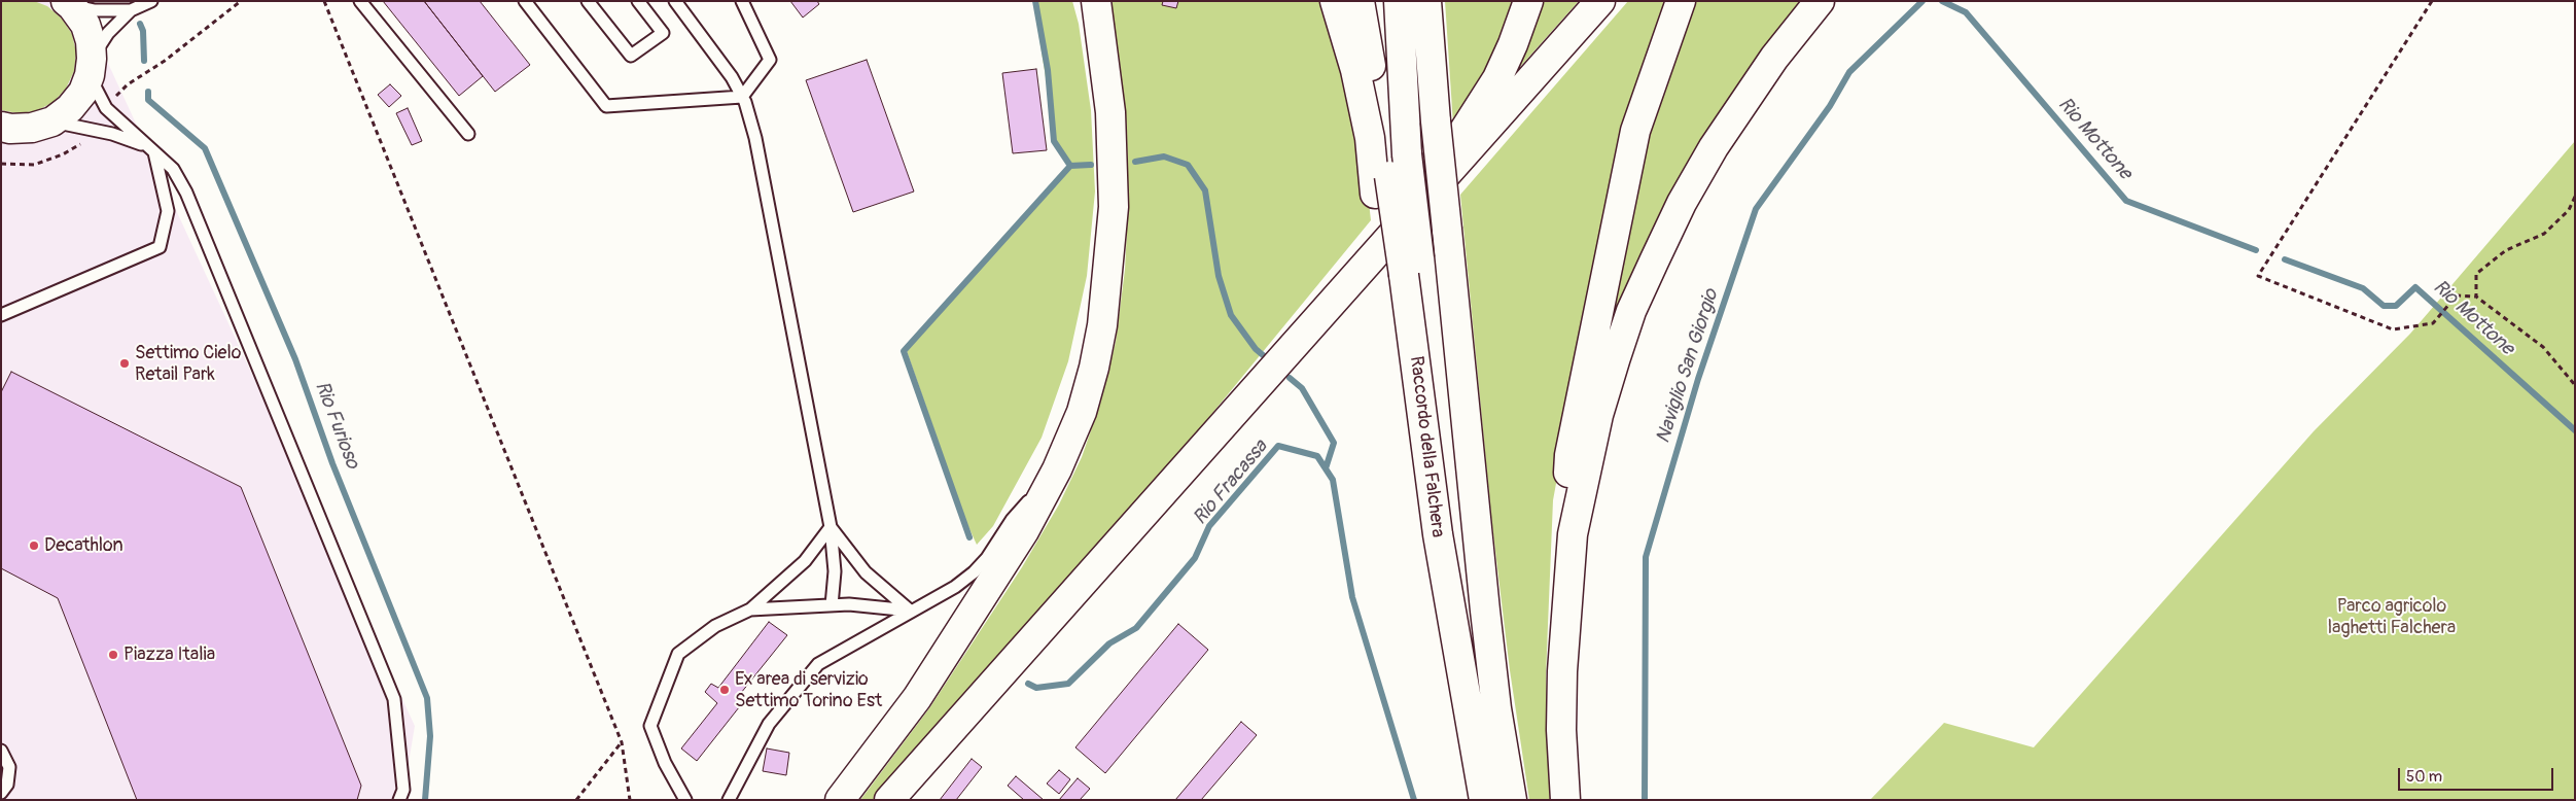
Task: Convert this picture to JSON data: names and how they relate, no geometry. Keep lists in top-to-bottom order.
{
  "streets": {
    "main road": ["Raccordo della Falchera"]
  },
  "water": [
    "Rio Mottone",
    "Naviglio San Giorgio",
    "Rio Furioso",
    "Rio Fracassa"
  ],
  "parks": ["Parco agricolo laghetti Falchera"],
  "places": [
    "Settimo Cielo Retail Park",
    "Decathlon",
    "Piazza Italia",
    "Ex area di servizio Settimo Torino Est"
  ],
  "scale_bar": "50 m"
}
